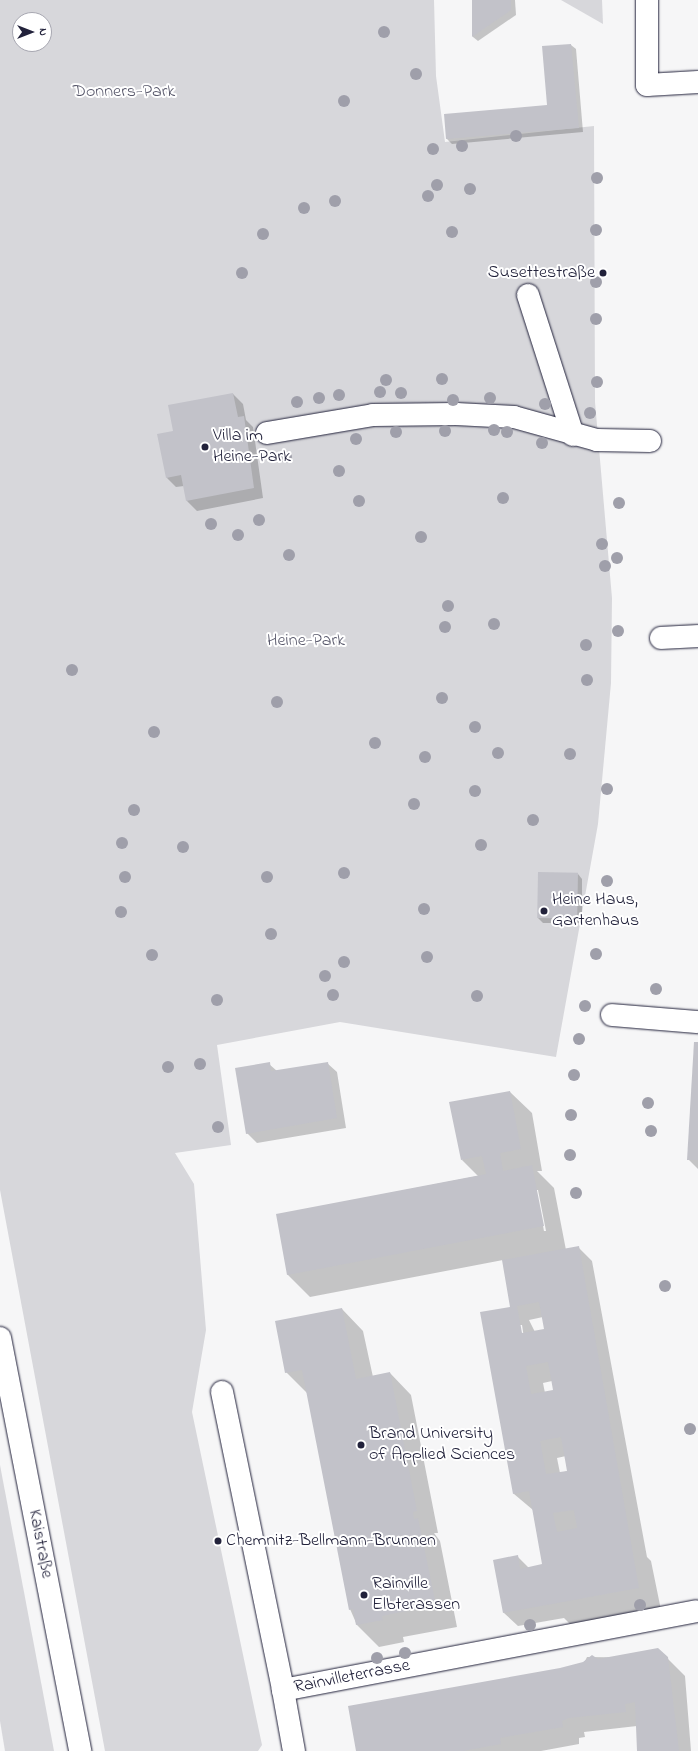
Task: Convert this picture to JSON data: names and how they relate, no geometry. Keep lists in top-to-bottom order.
{
  "streets": {
    "street": ["Kaistraße", "Rainvilleterrasse"]
  },
  "parks": ["Donners-Park", "Heine-Park"],
  "places": [
    "Susettestraße",
    "Villa im Heine-Park",
    "Heine Haus, Gartenhaus",
    "Brand University of Applied Sciences",
    "Chemnitz-Bellmann-Brunnen",
    "Rainville Elbterassen"
  ],
  "north": "right"
}
